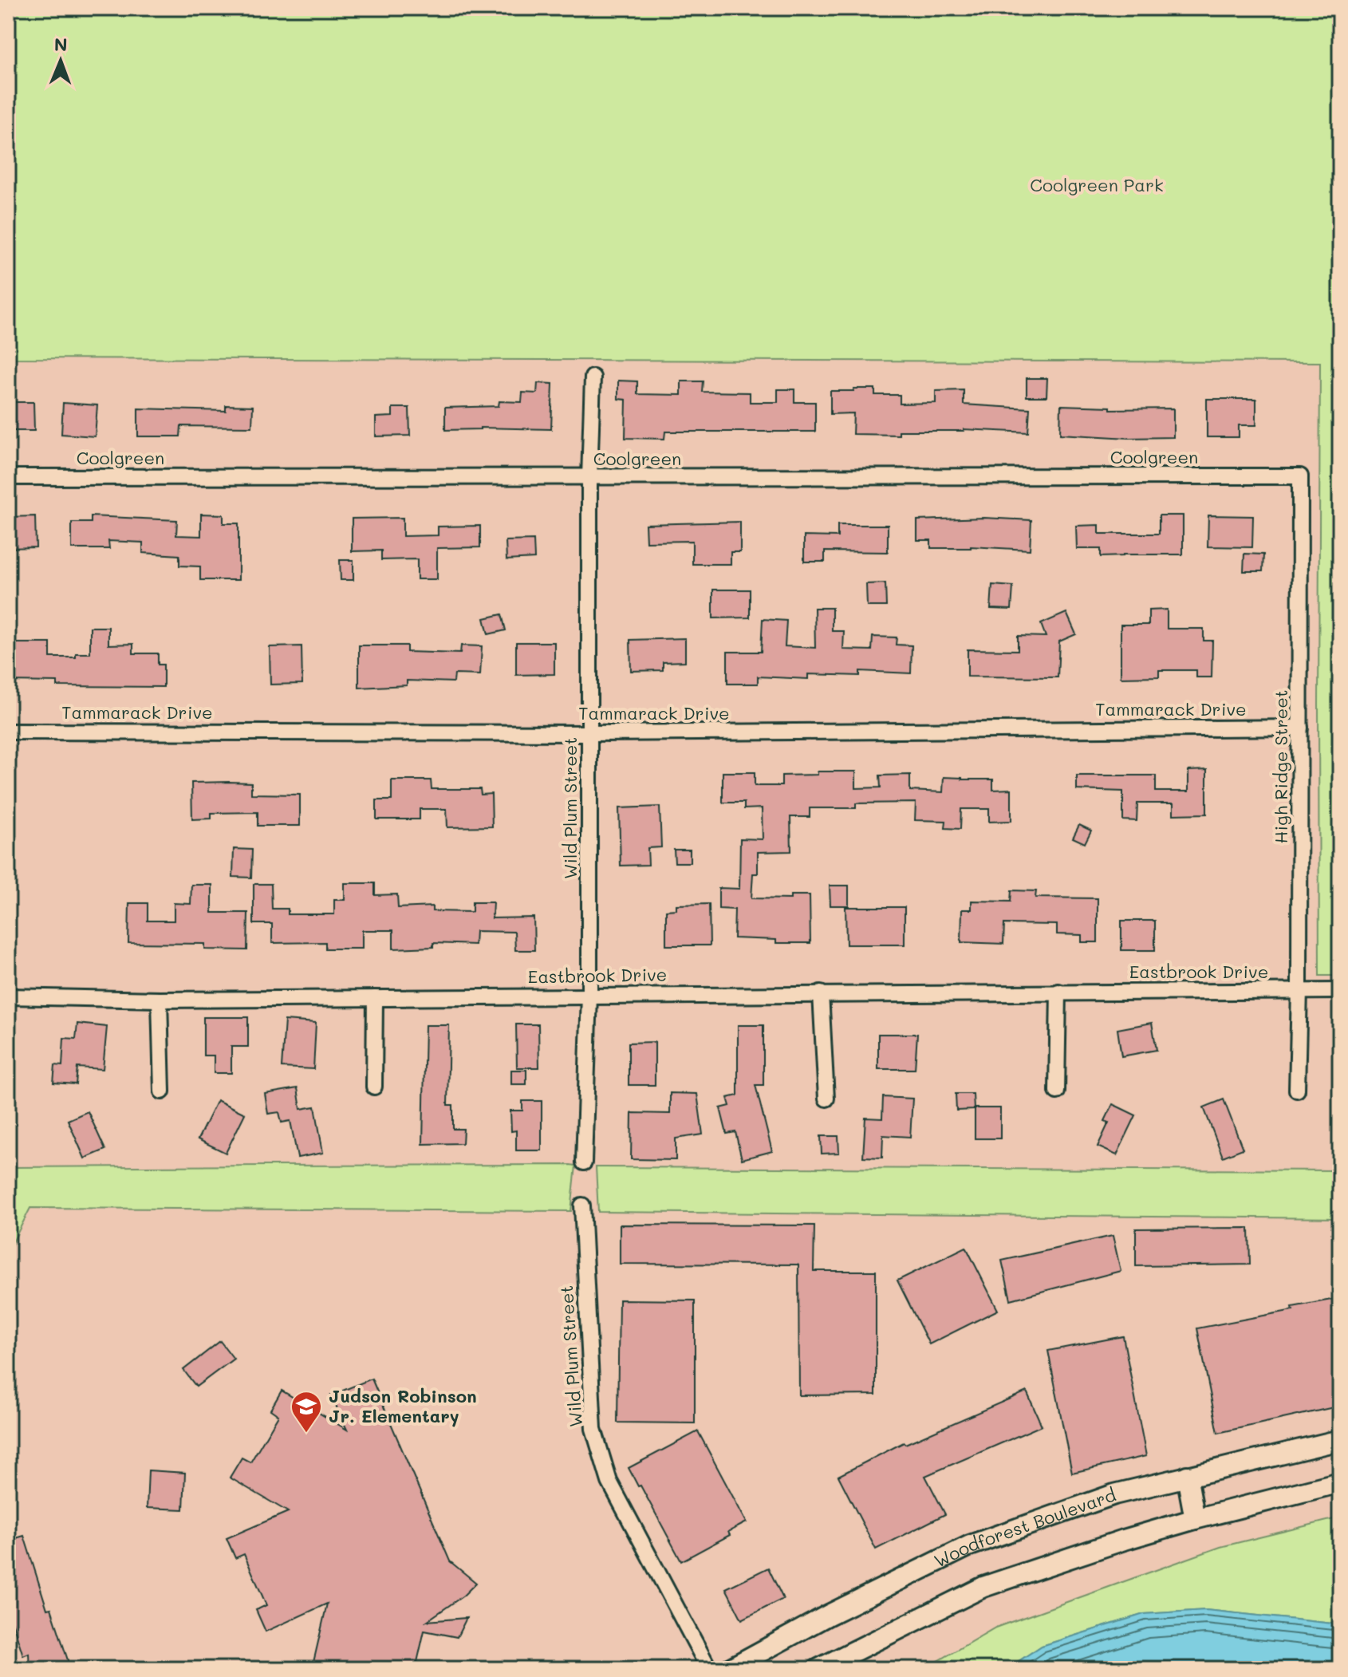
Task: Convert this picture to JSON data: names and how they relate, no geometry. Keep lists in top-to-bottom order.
{
  "streets": {
    "main road": ["Woodforest Boulevard"],
    "street": [
      "Coolgreen",
      "Tammarack Drive",
      "High Ridge Street",
      "Wild Plum Street",
      "Eastbrook Drive"
    ]
  },
  "crossings": [
    ["Coolgreen", "High Ridge Street"],
    ["Coolgreen", "Wild Plum Street"],
    ["Tammarack Drive", "High Ridge Street"],
    ["Tammarack Drive", "Wild Plum Street"],
    ["High Ridge Street", "Eastbrook Drive"],
    ["Wild Plum Street", "Eastbrook Drive"]
  ],
  "parks": ["Coolgreen Park"],
  "places": {
    "school or university": ["Judson Robinson Jr. Elementary"]
  },
  "north": "top"
}
